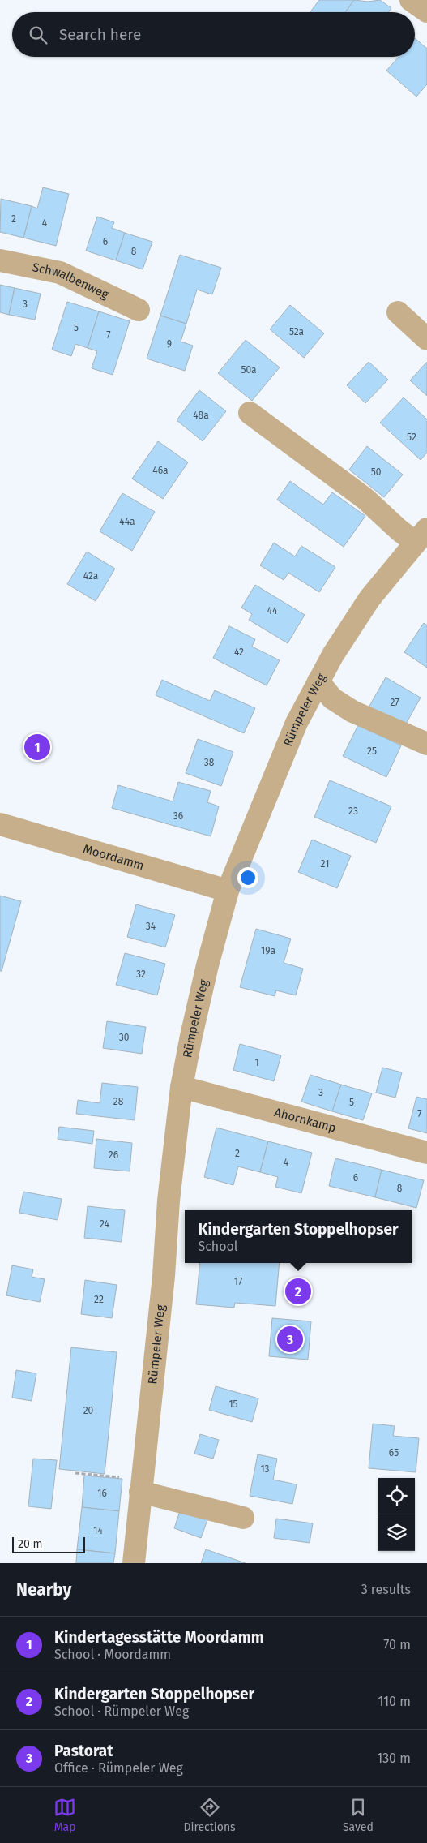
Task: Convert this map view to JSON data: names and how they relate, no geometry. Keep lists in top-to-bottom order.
{
  "streets": {
    "street": [
      "Schwalbenweg",
      "Rümpeler Weg",
      "Moordamm",
      "Ahornkamp"
    ]
  },
  "crossings": [
    ["Rümpeler Weg", "Moordamm"],
    ["Rümpeler Weg", "Ahornkamp"]
  ],
  "house_numbers": [
    "2",
    "4",
    "6",
    "8",
    "3",
    "5",
    "52a",
    "7",
    "9",
    "50a",
    "48a",
    "52",
    "46a",
    "50",
    "44a",
    "42a",
    "44",
    "42",
    "27",
    "25",
    "38",
    "23",
    "36",
    "21",
    "34",
    "19a",
    "32",
    "30",
    "1",
    "3",
    "28",
    "5",
    "7",
    "2",
    "26",
    "4",
    "6",
    "8",
    "24",
    "17",
    "22",
    "15",
    "20",
    "65",
    "13",
    "16",
    "14"
  ],
  "scale_bar": "20 m",
  "page": {
    "search": "Search here",
    "pins": ["1", "2", "3"],
    "popup": ["Kindergarten Stoppelhopser", "School"],
    "scale": "20 m",
    "heading": ["Nearby", "3 results"],
    "list": [
      {
        "mark": "1",
        "name": "Kindertagesstätte Moordamm",
        "note": "School · Moordamm",
        "value": "70 m"
      },
      {
        "mark": "2",
        "name": "Kindergarten Stoppelhopser",
        "note": "School · Rümpeler Weg",
        "value": "110 m"
      },
      {
        "mark": "3",
        "name": "Pastorat",
        "note": "Office · Rümpeler Weg",
        "value": "130 m"
      }
    ],
    "nav": ["Map", "Directions", "Saved"]
  }
}
